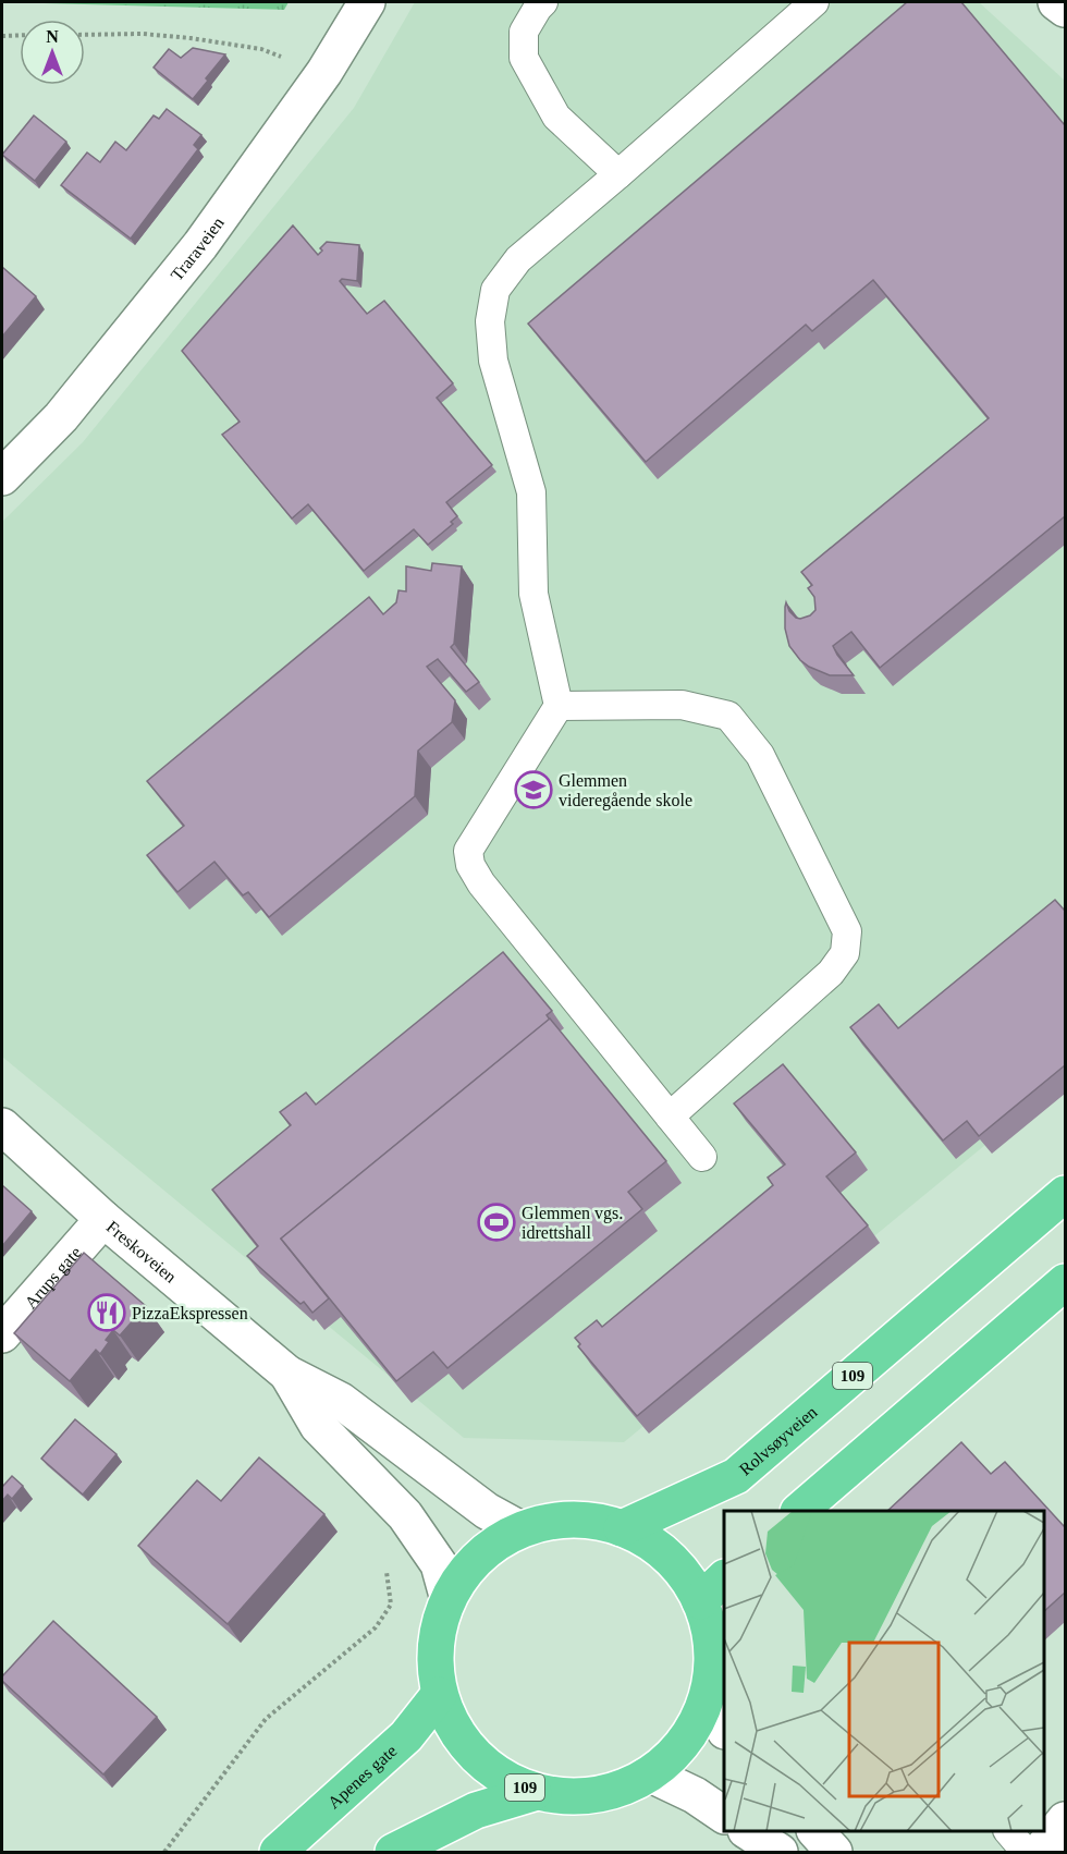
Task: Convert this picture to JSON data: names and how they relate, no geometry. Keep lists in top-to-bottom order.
{
  "streets": {
    "main road": ["109", "Rolvsøyveien", "Apenes gate"],
    "street": ["Traraveien", "Freskoveien", "Arups gate"]
  },
  "crossings": [
    ["Freskoveien", "Arups gate"],
    ["Freskoveien", "109"],
    ["109", "Rolvsøyveien"],
    ["109", "Apenes gate"]
  ],
  "places": {
    "school or university": ["Glemmen videregående skole"],
    "sports": ["Glemmen vgs. idrettshall"],
    "restaurant": ["PizzaEkspressen"]
  },
  "north": "top"
}
